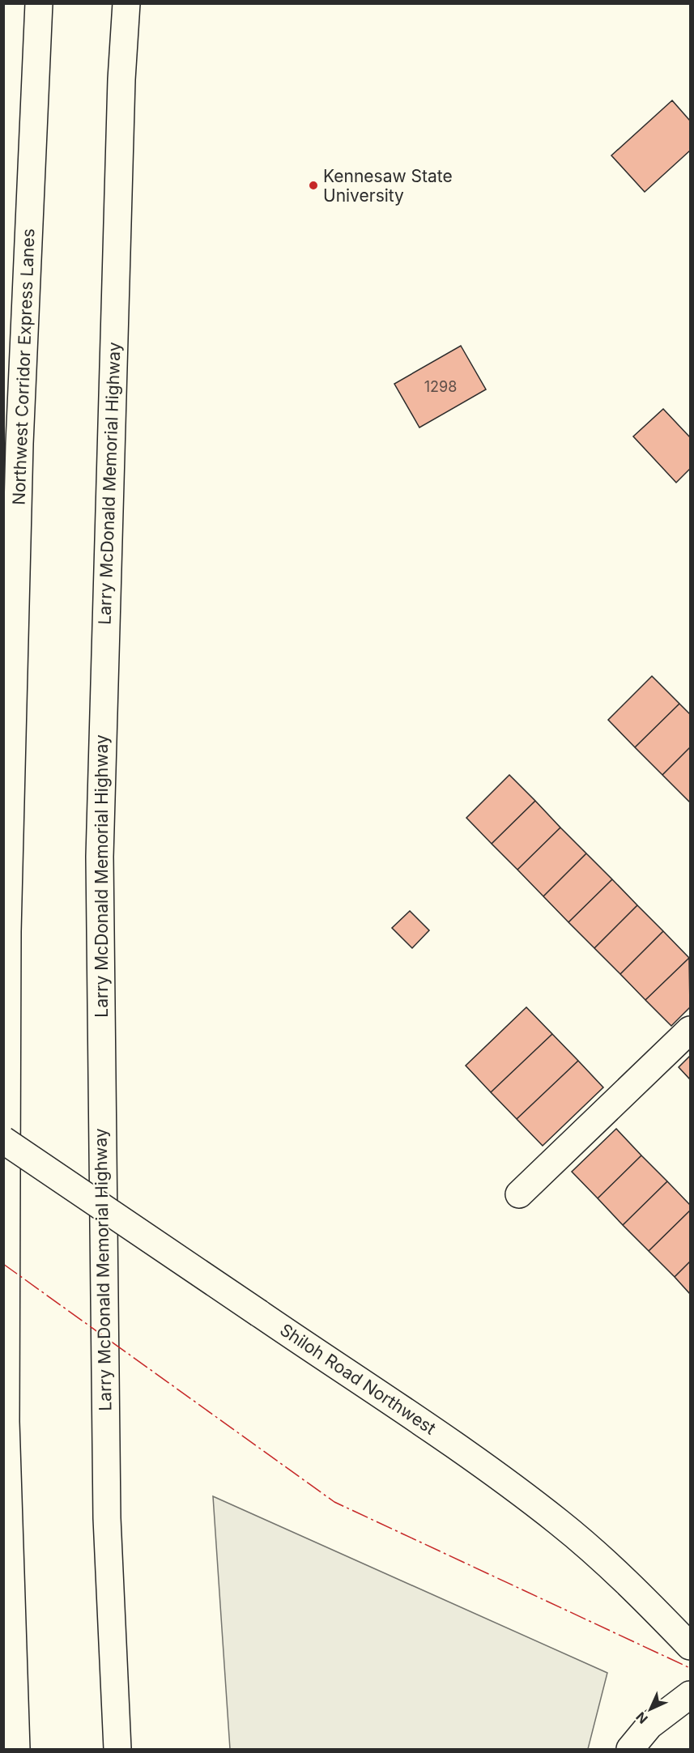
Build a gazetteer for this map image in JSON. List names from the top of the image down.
{
  "streets": {
    "main road": ["Northwest Corridor Express Lanes", "Larry McDonald Memorial Highway", "Shiloh Road Northwest"]
  },
  "places": ["Kennesaw State University"],
  "house_numbers": ["1298"],
  "north": "bottom left"
}
